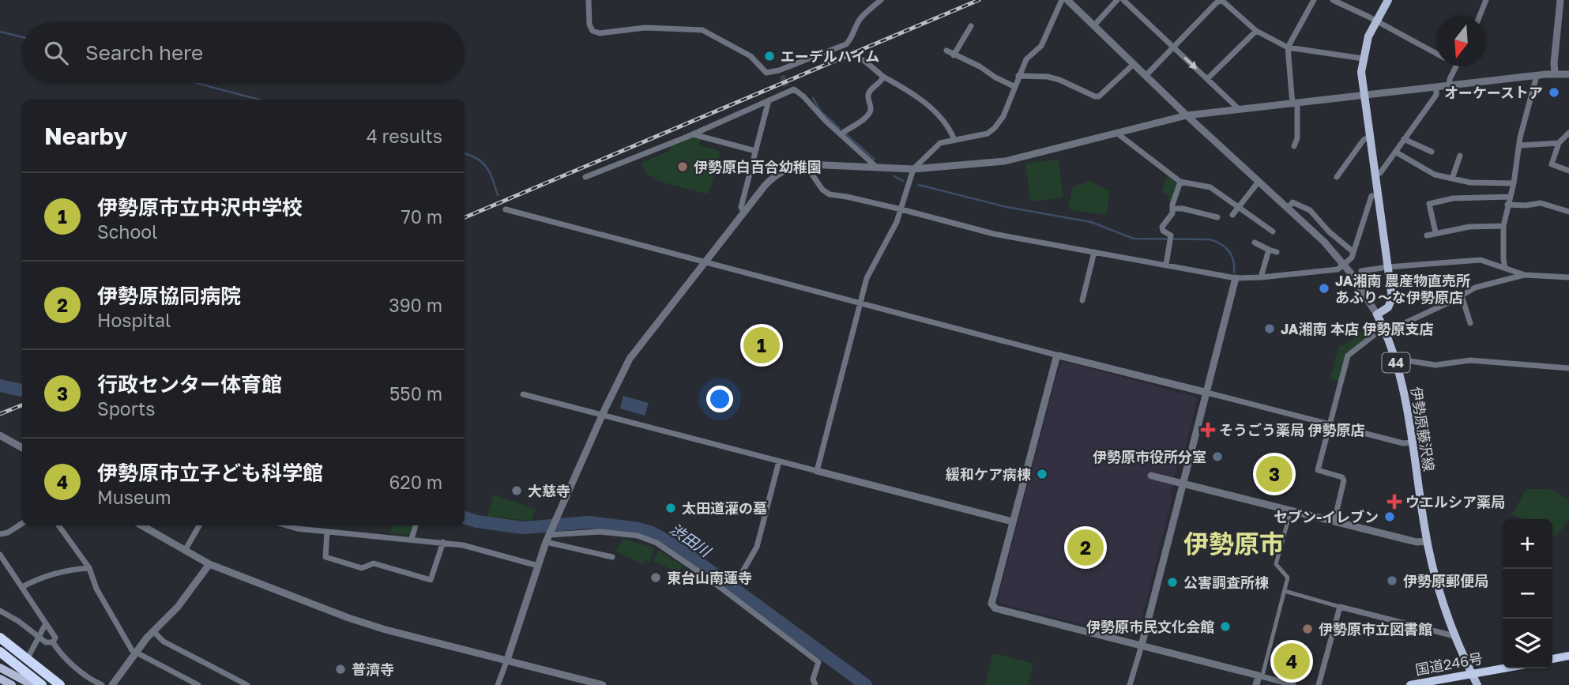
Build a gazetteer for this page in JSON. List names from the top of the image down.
{
  "streets": {
    "highway": ["国道246号"],
    "main road": ["44", "伊勢原藤沢線"]
  },
  "crossings": [
    ["伊勢原藤沢線", "国道246号"]
  ],
  "districts": ["伊勢原市"],
  "water": ["渋田川"],
  "places": {
    "other": [
      "エーデルハイム",
      "オーケーストア",
      "伊勢原白百合幼稚園",
      "JA湘南 農産物直売所 あふり～な伊勢原店",
      "JA湘南 本店 伊勢原支店",
      "伊勢原市役所分室",
      "緩和ケア病棟",
      "大慈寺",
      "太田道灌の墓",
      "セブン-イレブン",
      "東台山南蓮寺",
      "伊勢原郵便局",
      "公害調査所棟",
      "伊勢原市民文化会館",
      "伊勢原市立図書館",
      "普濟寺"
    ],
    "health": ["そうごう薬局 伊勢原店", "ウエルシア薬局"]
  },
  "north": "bottom",
  "page": {
    "search": "Search here",
    "heading": ["Nearby", "4 results"],
    "list": [
      {
        "mark": "1",
        "name": "伊勢原市立中沢中学校",
        "note": "School",
        "value": "70 m"
      },
      {
        "mark": "2",
        "name": "伊勢原協同病院",
        "note": "Hospital",
        "value": "390 m"
      },
      {
        "mark": "3",
        "name": "行政センター体育館",
        "note": "Sports",
        "value": "550 m"
      },
      {
        "mark": "4",
        "name": "伊勢原市立子ども科学館",
        "note": "Museum",
        "value": "620 m"
      }
    ],
    "pins": [
      "1",
      "3",
      "2",
      "4"
    ],
    "map_buttons": ["+", "−"]
  }
}
